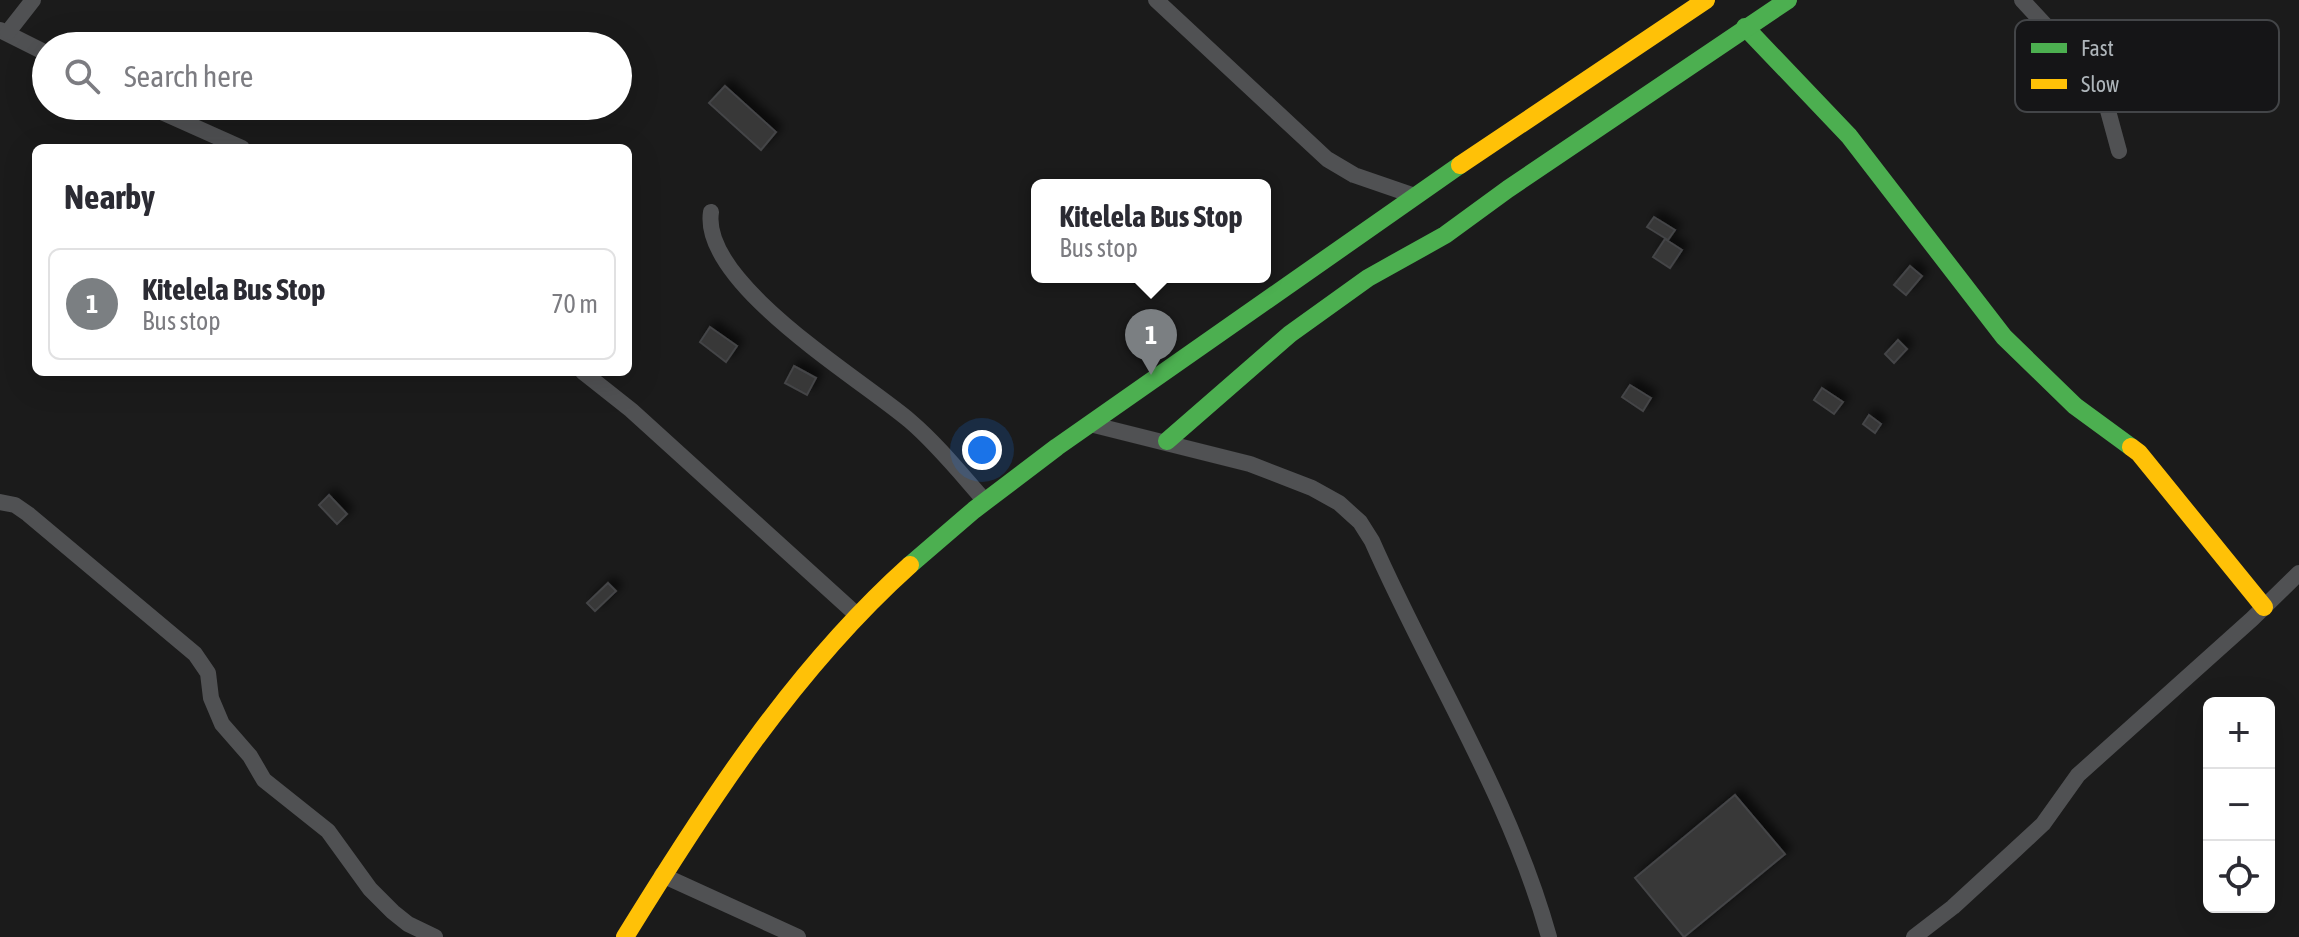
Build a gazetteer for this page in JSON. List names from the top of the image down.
{
  "legend": ["Fast", "Slow"],
  "page": {
    "search": "Search here",
    "heading": "Nearby",
    "popup": ["Kitelela Bus Stop", "Bus stop"],
    "list": [
      {
        "mark": "1",
        "name": "Kitelela Bus Stop",
        "note": "Bus stop",
        "value": "70 m"
      }
    ],
    "pins": "1",
    "map_buttons": ["+", "−"]
  }
}
